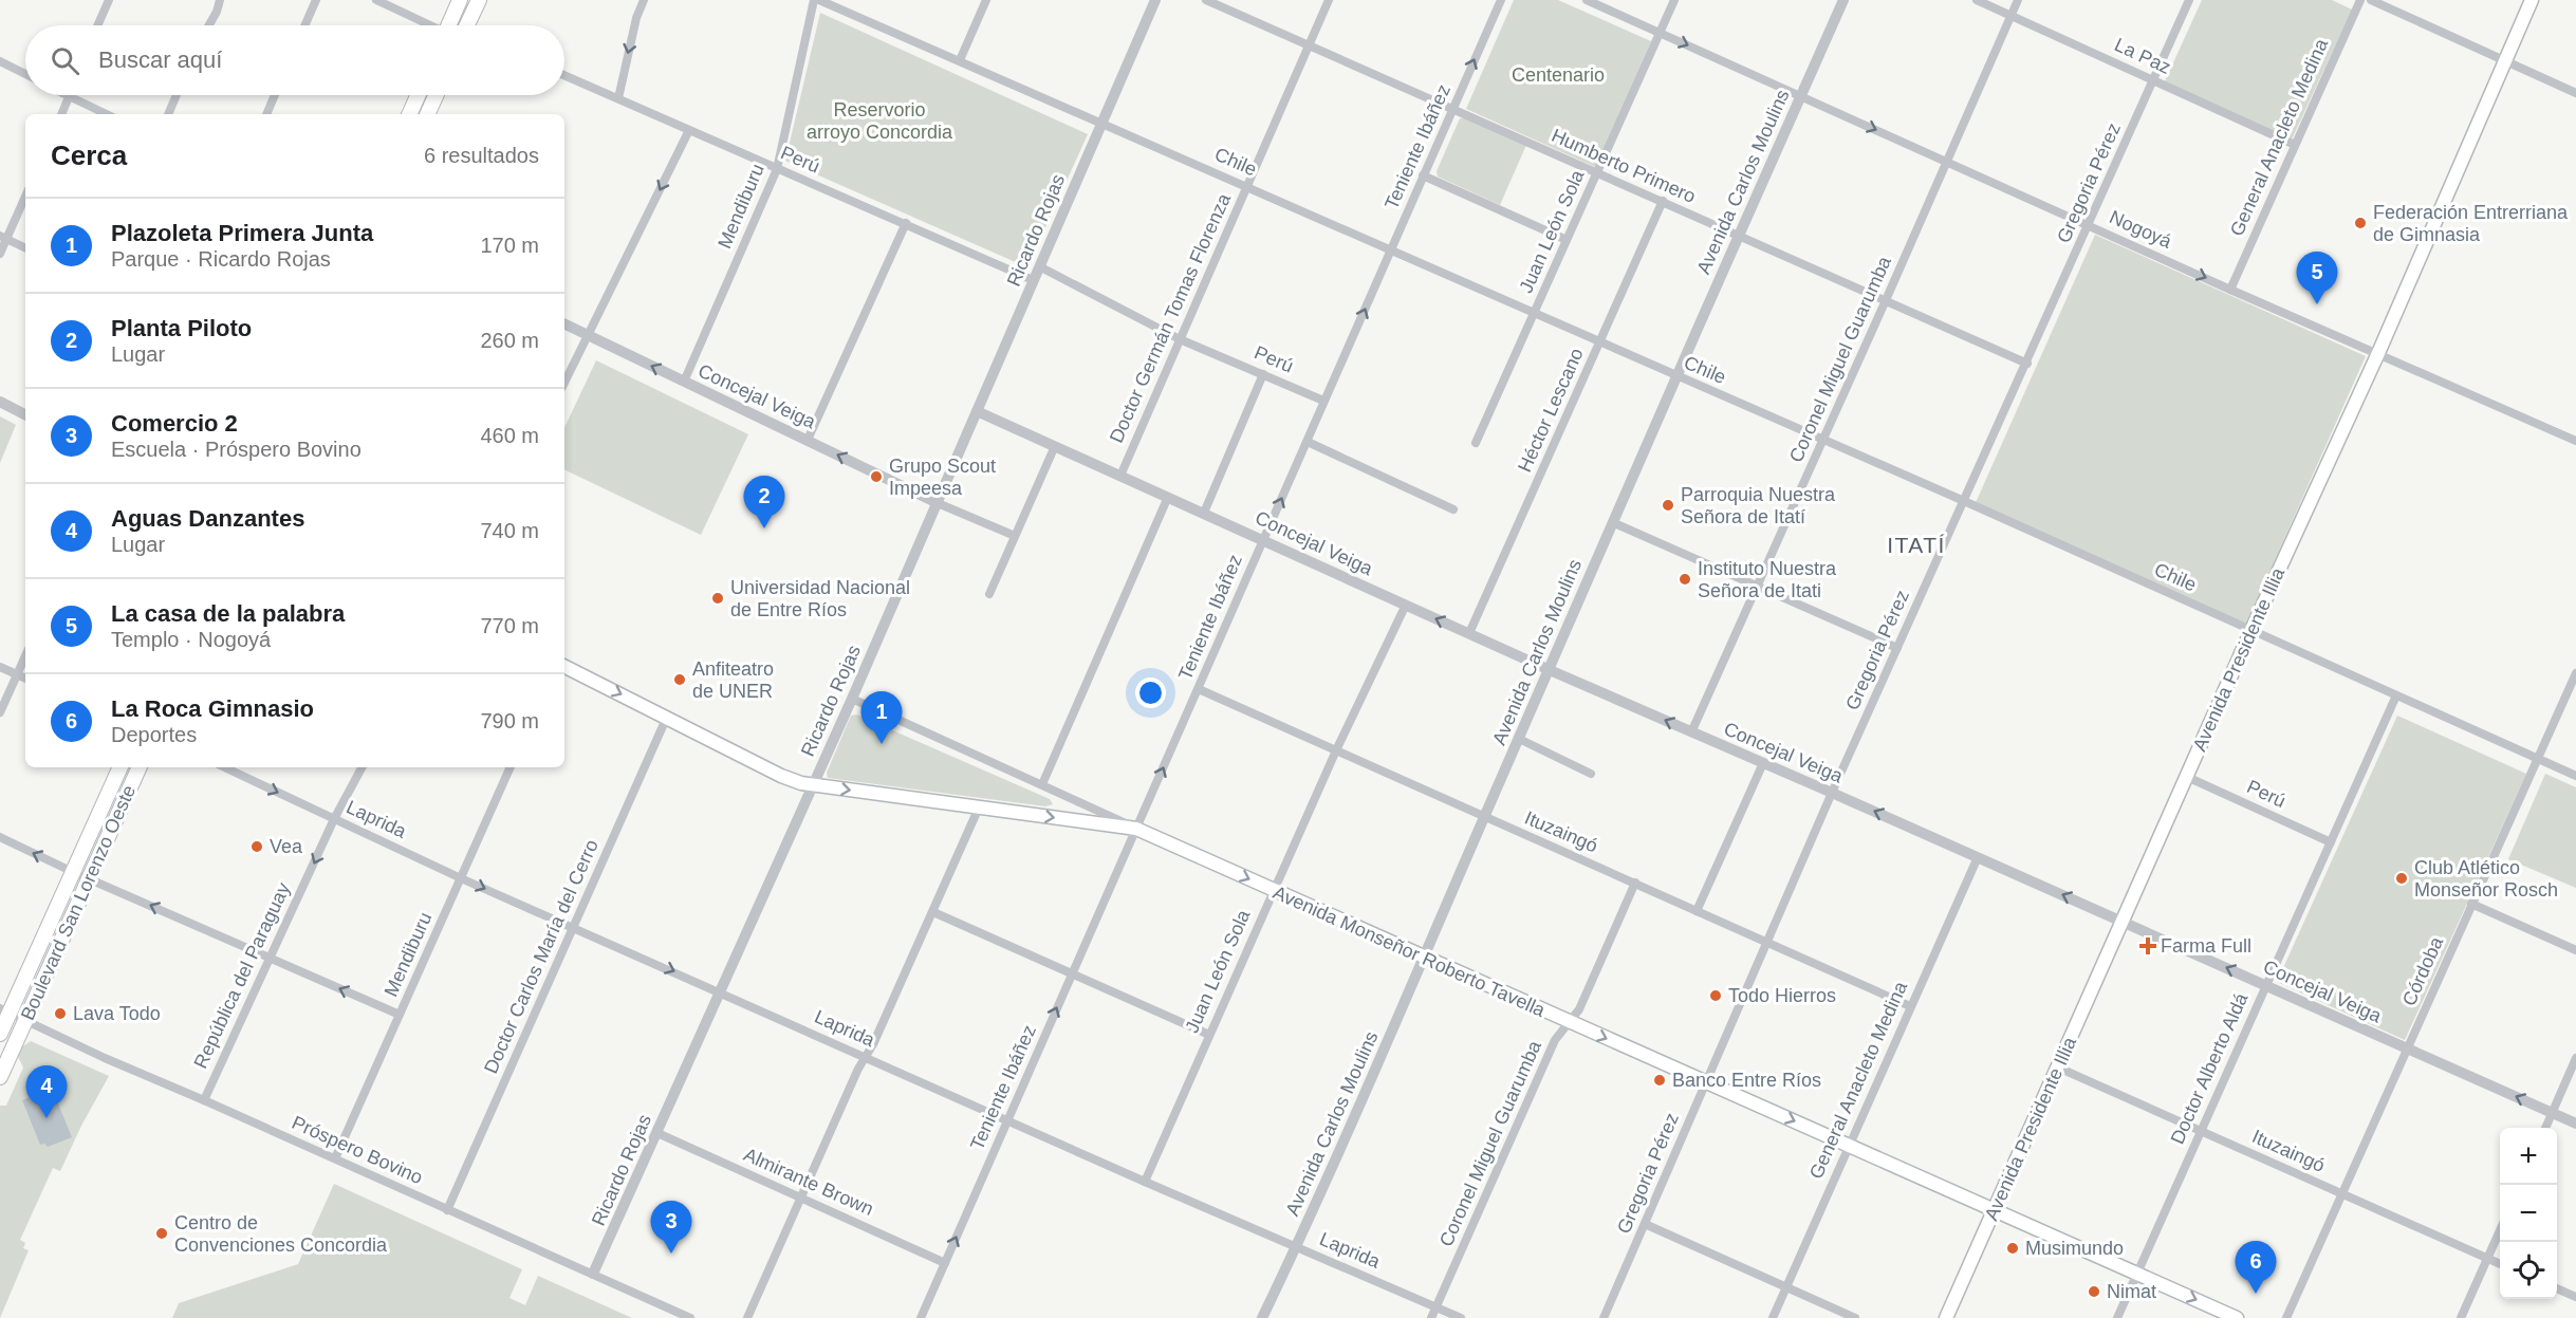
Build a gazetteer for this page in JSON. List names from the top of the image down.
{
  "streets": {
    "main road": ["Avenida Presidente Illia", "Boulevard San Lorenzo Oeste", "Avenida Monseñor Roberto Tavella"],
    "street": [
      "La Paz",
      "General Anacleto Medina",
      "Teniente Ibáñez",
      "Perú",
      "Chile",
      "Humberto Primero",
      "Avenida Carlos Moulins",
      "Gregoria Pérez",
      "Mendiburu",
      "Nogoyá",
      "Ricardo Rojas",
      "Juan León Sola",
      "Doctor Germán Tomas Florenza",
      "Coronel Miguel Guarumba",
      "Concejal Veiga",
      "Héctor Lescano",
      "Laprida",
      "Ituzaingó",
      "Doctor Carlos María del Cerro",
      "Córdoba",
      "República del Paraguay",
      "Doctor Alberto Aldá",
      "Próspero Bovino",
      "Almirante Brown"
    ]
  },
  "crossings": [
    ["La Paz", "General Anacleto Medina"],
    ["La Paz", "Gregoria Pérez"],
    ["La Paz", "Coronel Miguel Guarumba"],
    ["General Anacleto Medina", "Nogoyá"],
    ["General Anacleto Medina", "Concejal Veiga"],
    ["General Anacleto Medina", "Ituzaingó"],
    ["General Anacleto Medina", "Avenida Monseñor Roberto Tavella"],
    ["Teniente Ibáñez", "Perú"],
    ["Teniente Ibáñez", "Chile"],
    ["Teniente Ibáñez", "Humberto Primero"],
    ["Teniente Ibáñez", "Concejal Veiga"],
    ["Teniente Ibáñez", "Laprida"],
    ["Teniente Ibáñez", "Ituzaingó"],
    ["Teniente Ibáñez", "Avenida Monseñor Roberto Tavella"],
    ["Teniente Ibáñez", "Almirante Brown"],
    ["Perú", "Mendiburu"],
    ["Perú", "Ricardo Rojas"],
    ["Perú", "Doctor Germán Tomas Florenza"],
    ["Perú", "Avenida Presidente Illia"],
    ["Perú", "Doctor Alberto Aldá"],
    ["Chile", "Avenida Carlos Moulins"],
    ["Chile", "Gregoria Pérez"],
    ["Chile", "Mendiburu"],
    ["Chile", "Ricardo Rojas"],
    ["Chile", "Juan León Sola"],
    ["Chile", "Doctor Germán Tomas Florenza"],
    ["Chile", "Coronel Miguel Guarumba"],
    ["Chile", "Héctor Lescano"],
    ["Chile", "Avenida Presidente Illia"],
    ["Chile", "Córdoba"],
    ["Chile", "Doctor Alberto Aldá"],
    ["Humberto Primero", "Avenida Carlos Moulins"],
    ["Humberto Primero", "Gregoria Pérez"],
    ["Humberto Primero", "Juan León Sola"],
    ["Humberto Primero", "Doctor Germán Tomas Florenza"],
    ["Humberto Primero", "Coronel Miguel Guarumba"],
    ["Humberto Primero", "Héctor Lescano"],
    ["Avenida Carlos Moulins", "Nogoyá"],
    ["Avenida Carlos Moulins", "Concejal Veiga"],
    ["Avenida Carlos Moulins", "Laprida"],
    ["Avenida Carlos Moulins", "Ituzaingó"],
    ["Avenida Carlos Moulins", "Avenida Monseñor Roberto Tavella"],
    ["Gregoria Pérez", "Nogoyá"],
    ["Gregoria Pérez", "Concejal Veiga"],
    ["Gregoria Pérez", "Ituzaingó"],
    ["Gregoria Pérez", "Avenida Monseñor Roberto Tavella"],
    ["Mendiburu", "Concejal Veiga"],
    ["Mendiburu", "Laprida"],
    ["Mendiburu", "Próspero Bovino"],
    ["Nogoyá", "Juan León Sola"],
    ["Nogoyá", "Coronel Miguel Guarumba"],
    ["Nogoyá", "Avenida Presidente Illia"],
    ["Ricardo Rojas", "Concejal Veiga"],
    ["Ricardo Rojas", "Laprida"],
    ["Ricardo Rojas", "Avenida Monseñor Roberto Tavella"],
    ["Ricardo Rojas", "Próspero Bovino"],
    ["Ricardo Rojas", "Almirante Brown"],
    ["Juan León Sola", "Concejal Veiga"],
    ["Juan León Sola", "Laprida"],
    ["Juan León Sola", "Ituzaingó"],
    ["Juan León Sola", "Avenida Monseñor Roberto Tavella"],
    ["Doctor Germán Tomas Florenza", "Concejal Veiga"],
    ["Coronel Miguel Guarumba", "Concejal Veiga"],
    ["Coronel Miguel Guarumba", "Laprida"],
    ["Coronel Miguel Guarumba", "Ituzaingó"],
    ["Coronel Miguel Guarumba", "Avenida Monseñor Roberto Tavella"],
    ["Concejal Veiga", "Héctor Lescano"],
    ["Concejal Veiga", "Avenida Presidente Illia"],
    ["Concejal Veiga", "Córdoba"],
    ["Concejal Veiga", "Doctor Alberto Aldá"],
    ["Avenida Presidente Illia", "Ituzaingó"],
    ["Avenida Presidente Illia", "Avenida Monseñor Roberto Tavella"],
    ["Laprida", "Doctor Carlos María del Cerro"],
    ["Laprida", "República del Paraguay"],
    ["Ituzaingó", "Córdoba"],
    ["Ituzaingó", "Doctor Alberto Aldá"],
    ["Boulevard San Lorenzo Oeste", "Próspero Bovino"],
    ["Avenida Monseñor Roberto Tavella", "Doctor Carlos María del Cerro"],
    ["Avenida Monseñor Roberto Tavella", "Doctor Alberto Aldá"],
    ["Doctor Carlos María del Cerro", "Próspero Bovino"],
    ["República del Paraguay", "Próspero Bovino"]
  ],
  "one_way": [
    "Teniente Ibáñez",
    "Nogoyá",
    "Concejal Veiga",
    "Avenida Monseñor Roberto Tavella",
    "República del Paraguay"
  ],
  "districts": ["ITATÍ"],
  "parks": ["Centenario", "Reservorio arroyo Concordia"],
  "places": {
    "other": [
      "Federación Entrerriana de Gimnasia",
      "Grupo Scout Impeesa",
      "Parroquia Nuestra Señora de Itatí",
      "Instituto Nuestra Señora de Itati",
      "Universidad Nacional de Entre Ríos",
      "Anfiteatro de UNER",
      "Vea",
      "Club Atlético Monseñor Rosch",
      "Todo Hierros",
      "Lava Todo",
      "Banco Entre Ríos",
      "Centro de Convenciones Concordia",
      "Musimundo",
      "Nimat"
    ],
    "health": ["Farma Full"]
  },
  "page": {
    "search": "Buscar aquí",
    "heading": ["Cerca", "6 resultados"],
    "list": [
      {
        "mark": "1",
        "name": "Plazoleta Primera Junta",
        "note": "Parque · Ricardo Rojas",
        "value": "170 m"
      },
      {
        "mark": "2",
        "name": "Planta Piloto",
        "note": "Lugar",
        "value": "260 m"
      },
      {
        "mark": "3",
        "name": "Comercio 2",
        "note": "Escuela · Próspero Bovino",
        "value": "460 m"
      },
      {
        "mark": "4",
        "name": "Aguas Danzantes",
        "note": "Lugar",
        "value": "740 m"
      },
      {
        "mark": "5",
        "name": "La casa de la palabra",
        "note": "Templo · Nogoyá",
        "value": "770 m"
      },
      {
        "mark": "6",
        "name": "La Roca Gimnasio",
        "note": "Deportes",
        "value": "790 m"
      }
    ],
    "pins": [
      "5",
      "2",
      "1",
      "4",
      "3",
      "6"
    ],
    "map_buttons": ["+", "−"]
  }
}
